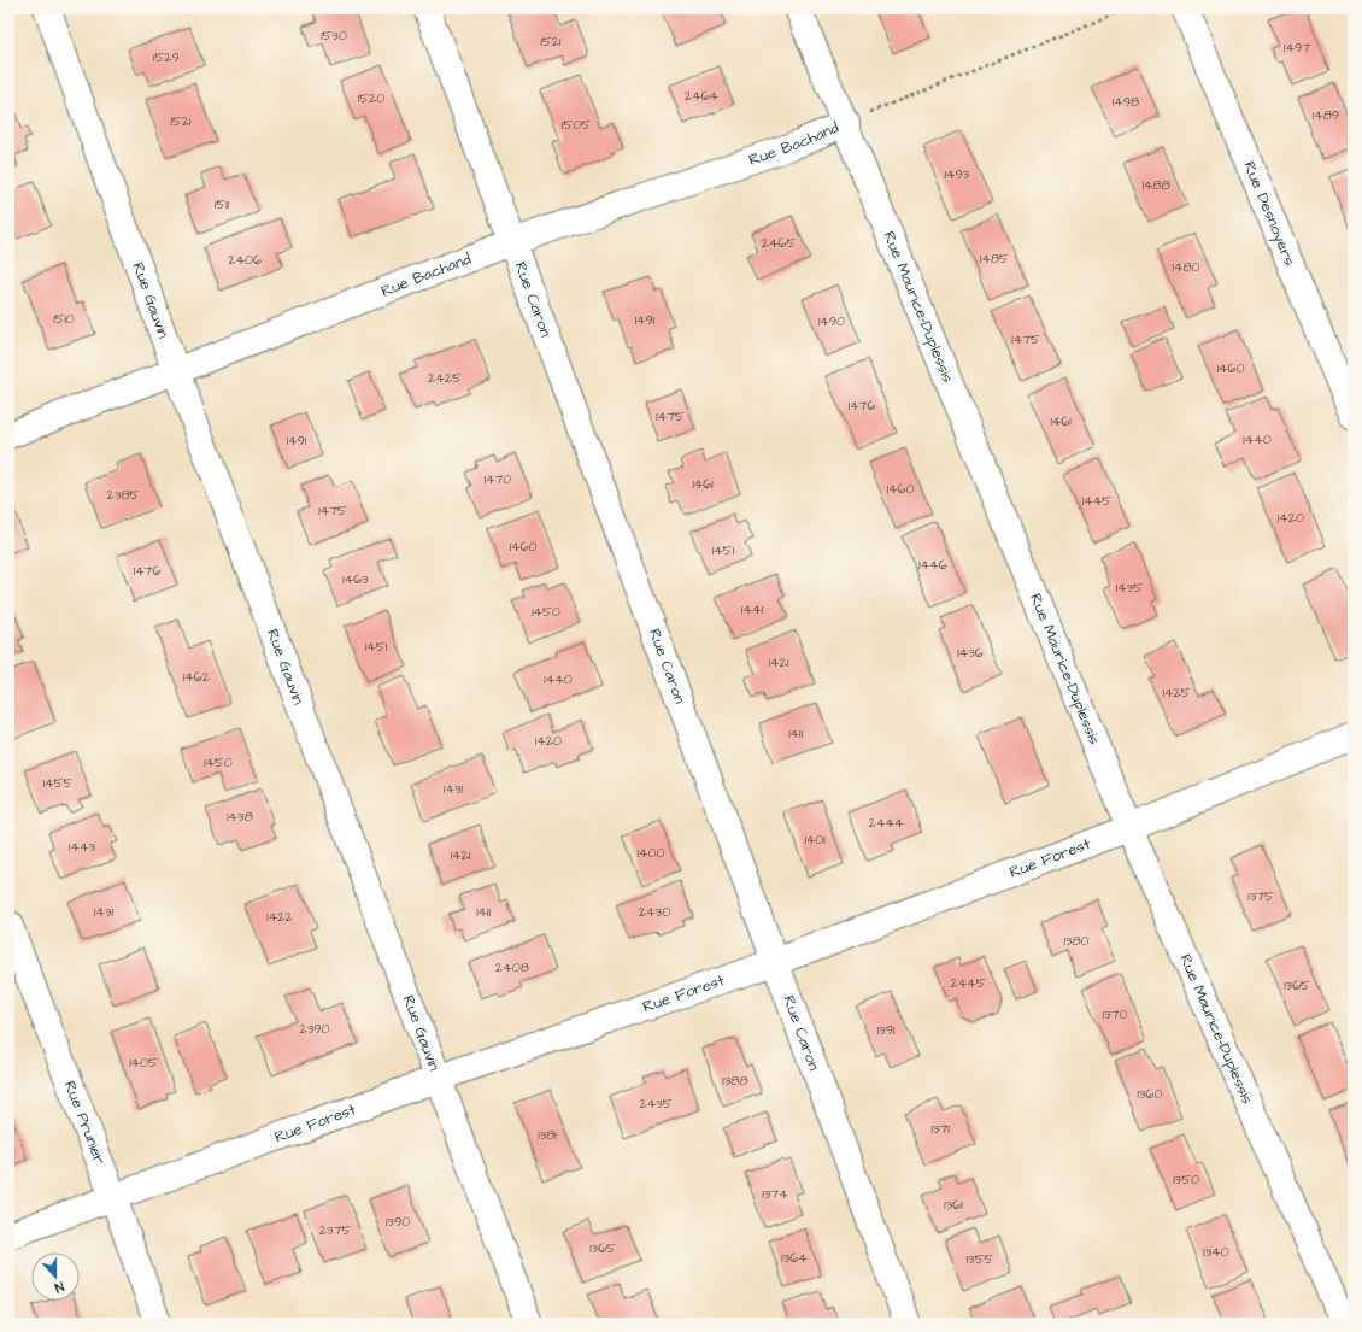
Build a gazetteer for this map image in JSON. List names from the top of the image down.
{
  "streets": {
    "street": [
      "Rue Bachand",
      "Rue Desnoyers",
      "Rue Caron",
      "Rue Gauvin",
      "Rue Maurice-Duplessis",
      "Rue Forest",
      "Rue Prunier"
    ]
  },
  "crossings": [
    ["Rue Bachand", "Rue Caron"],
    ["Rue Bachand", "Rue Gauvin"],
    ["Rue Bachand", "Rue Maurice-Duplessis"],
    ["Rue Caron", "Rue Forest"],
    ["Rue Gauvin", "Rue Forest"],
    ["Rue Maurice-Duplessis", "Rue Forest"],
    ["Rue Forest", "Rue Prunier"]
  ],
  "house_numbers": [
    "1530",
    "1521",
    "1497",
    "1529",
    "2464",
    "1520",
    "1498",
    "1489",
    "1521",
    "1505",
    "1493",
    "1488",
    "1511",
    "2465",
    "1485",
    "2406",
    "1480",
    "1510",
    "1491",
    "1490",
    "1475",
    "1460",
    "2425",
    "1476",
    "1475",
    "1461",
    "1440",
    "1491",
    "1470",
    "1461",
    "1460",
    "2385",
    "1445",
    "1475",
    "1420",
    "1460",
    "1451",
    "1446",
    "1476",
    "1463",
    "1435",
    "1441",
    "1450",
    "1451",
    "1436",
    "1421",
    "1462",
    "1440",
    "1425",
    "1411",
    "1420",
    "1450",
    "1455",
    "1431",
    "1438",
    "2444",
    "1401",
    "1443",
    "1400",
    "1421",
    "1375",
    "1431",
    "1411",
    "2430",
    "1422",
    "1380",
    "2408",
    "2445",
    "1365",
    "1370",
    "2390",
    "1391",
    "1405",
    "1388",
    "1360",
    "2435",
    "1371",
    "1381",
    "1350",
    "1374",
    "1361",
    "1390",
    "2375",
    "1365",
    "1340",
    "1364",
    "1355"
  ],
  "north": "bottom"
}
